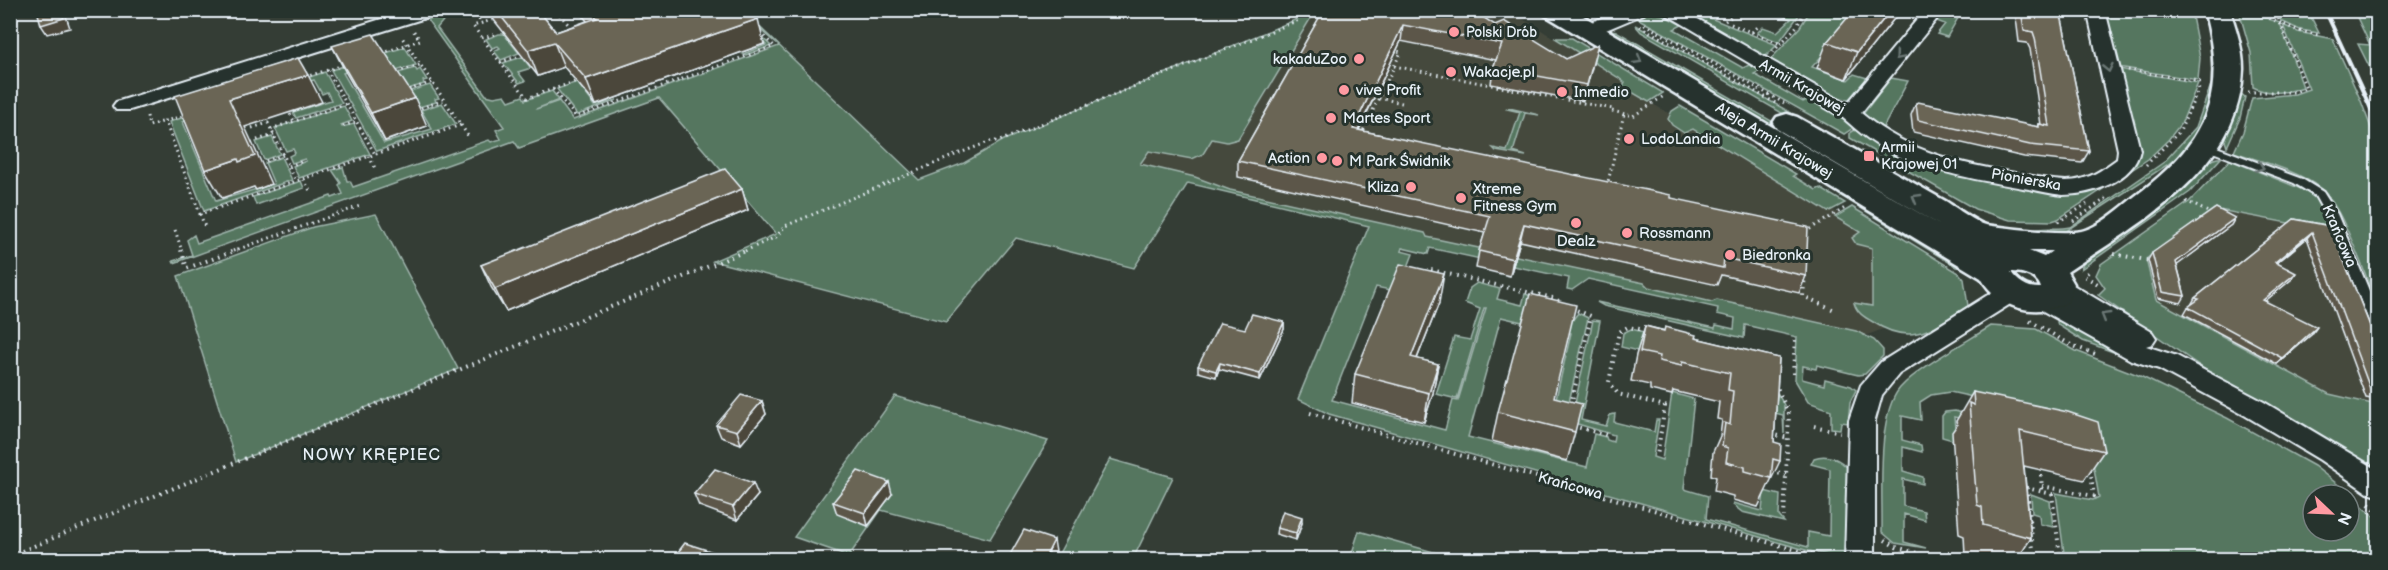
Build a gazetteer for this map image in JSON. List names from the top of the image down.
{
  "streets": {
    "street": ["Armii Krajowej", "Aleja Armii Krajowej", "Pionierska"],
    "lane": ["Krańcowa"]
  },
  "crossings": [
    ["Armii Krajowej", "Pionierska"]
  ],
  "one_way": ["Armii Krajowej"],
  "districts": ["NOWY KRĘPIEC"],
  "places": {
    "other": [
      "Polski Drób",
      "kakaduZoo",
      "Wakacje.pl",
      "vive Profit",
      "Inmedio",
      "Martes Sport",
      "LodoLandia",
      "Action",
      "M Park Świdnik",
      "Kliza",
      "Xtreme Fitness Gym",
      "Dealz",
      "Rossmann",
      "Biedronka"
    ],
    "transit": ["Armii Krajowej 01"]
  },
  "north": "bottom right"
}
